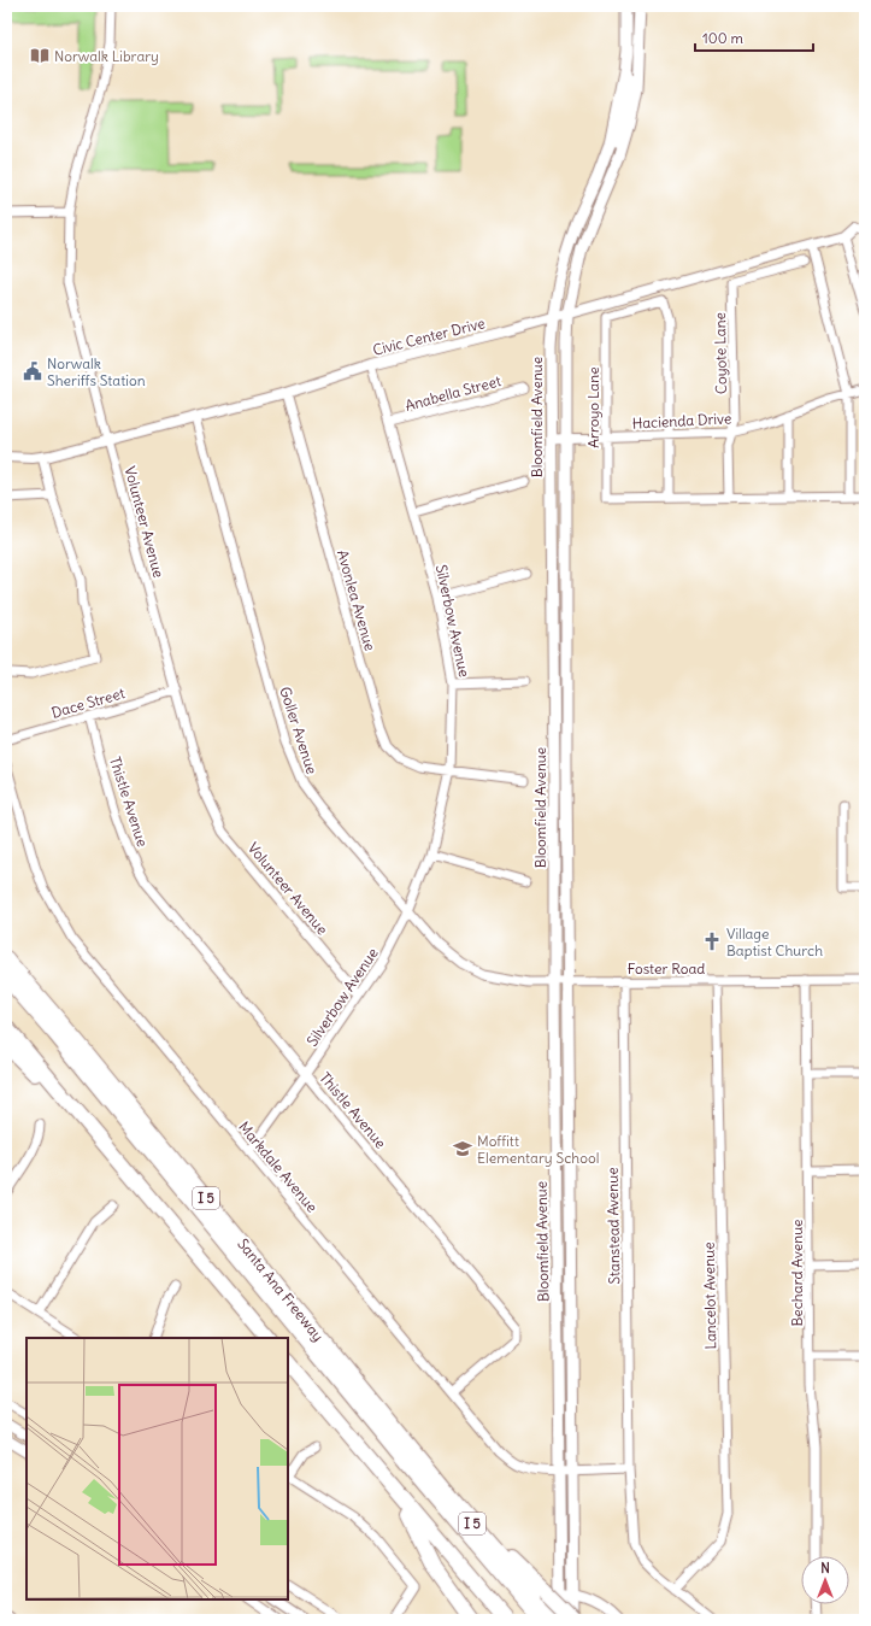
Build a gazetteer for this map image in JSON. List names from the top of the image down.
{
  "streets": {
    "highway": ["I 5", "Santa Ana Freeway"],
    "main road": ["Bloomfield Avenue"],
    "street": [
      "Civic Center Drive",
      "Coyote Lane",
      "Anabella Street",
      "Arroyo Lane",
      "Hacienda Drive",
      "Volunteer Avenue",
      "Avonlea Avenue",
      "Silverbow Avenue",
      "Dace Street",
      "Goller Avenue",
      "Thistle Avenue",
      "Foster Road",
      "Markdale Avenue",
      "Stanstead Avenue",
      "Bechard Avenue",
      "Lancelot Avenue"
    ]
  },
  "crossings": [
    ["Civic Center Drive", "Bloomfield Avenue"],
    ["Civic Center Drive", "Volunteer Avenue"],
    ["Civic Center Drive", "Avonlea Avenue"],
    ["Civic Center Drive", "Silverbow Avenue"],
    ["Civic Center Drive", "Goller Avenue"],
    ["Coyote Lane", "Hacienda Drive"],
    ["Anabella Street", "Silverbow Avenue"],
    ["Arroyo Lane", "Hacienda Drive"],
    ["Bloomfield Avenue", "Hacienda Drive"],
    ["Bloomfield Avenue", "Goller Avenue"],
    ["Bloomfield Avenue", "Foster Road"],
    ["Bloomfield Avenue", "Markdale Avenue"],
    ["Bloomfield Avenue", "Santa Ana Freeway"],
    ["Volunteer Avenue", "Silverbow Avenue"],
    ["Volunteer Avenue", "Dace Street"],
    ["Avonlea Avenue", "Silverbow Avenue"],
    ["Silverbow Avenue", "Goller Avenue"],
    ["Silverbow Avenue", "Thistle Avenue"],
    ["Silverbow Avenue", "Markdale Avenue"],
    ["Dace Street", "Thistle Avenue"],
    ["Goller Avenue", "Foster Road"],
    ["Thistle Avenue", "Markdale Avenue"],
    ["Foster Road", "Stanstead Avenue"],
    ["Foster Road", "Bechard Avenue"],
    ["Foster Road", "Lancelot Avenue"],
    ["Markdale Avenue", "Stanstead Avenue"],
    ["Stanstead Avenue", "Lancelot Avenue"]
  ],
  "places": {
    "library": ["Norwalk Library"],
    "public building": ["Norwalk Sheriffs Station"],
    "church": ["Village Baptist Church"],
    "school or university": ["Moffitt Elementary School"]
  },
  "scale_bar": "100 m",
  "north": "top"
}
